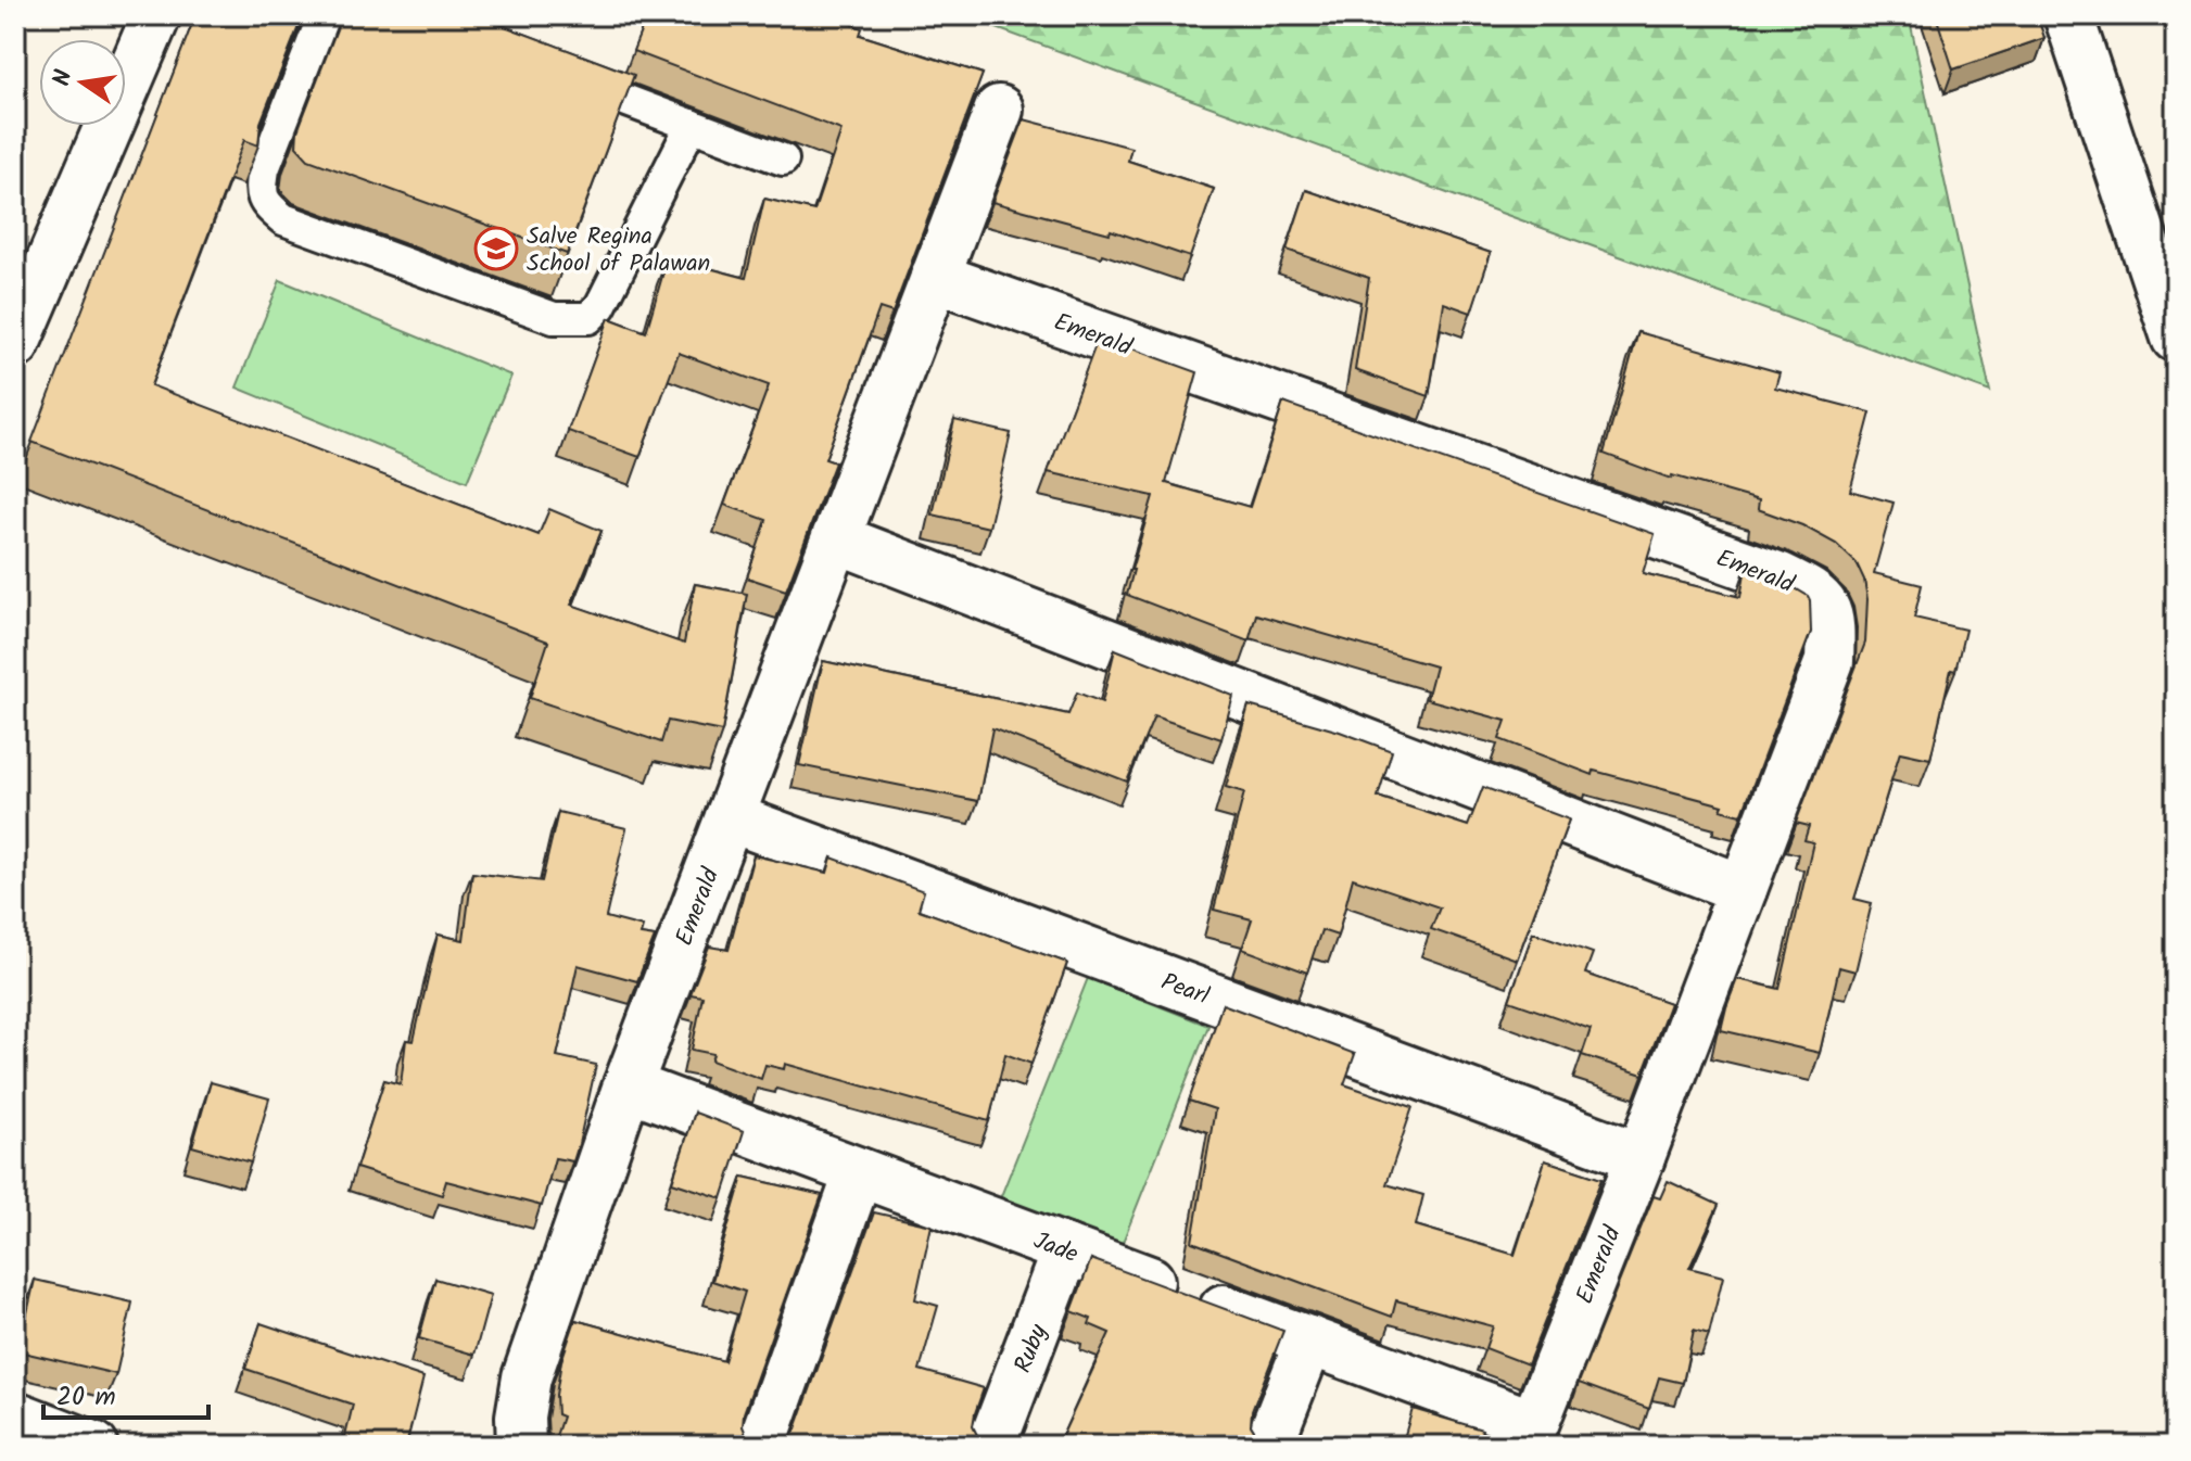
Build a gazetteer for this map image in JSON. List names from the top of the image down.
{
  "streets": {
    "street": [
      "Emerald",
      "Pearl",
      "Jade",
      "Ruby"
    ]
  },
  "crossings": [
    ["Emerald", "Pearl"],
    ["Emerald", "Jade"],
    ["Jade", "Ruby"]
  ],
  "places": {
    "school or university": ["Salve Regina School of Palawan"]
  },
  "scale_bar": "20 m",
  "north": "left"
}
